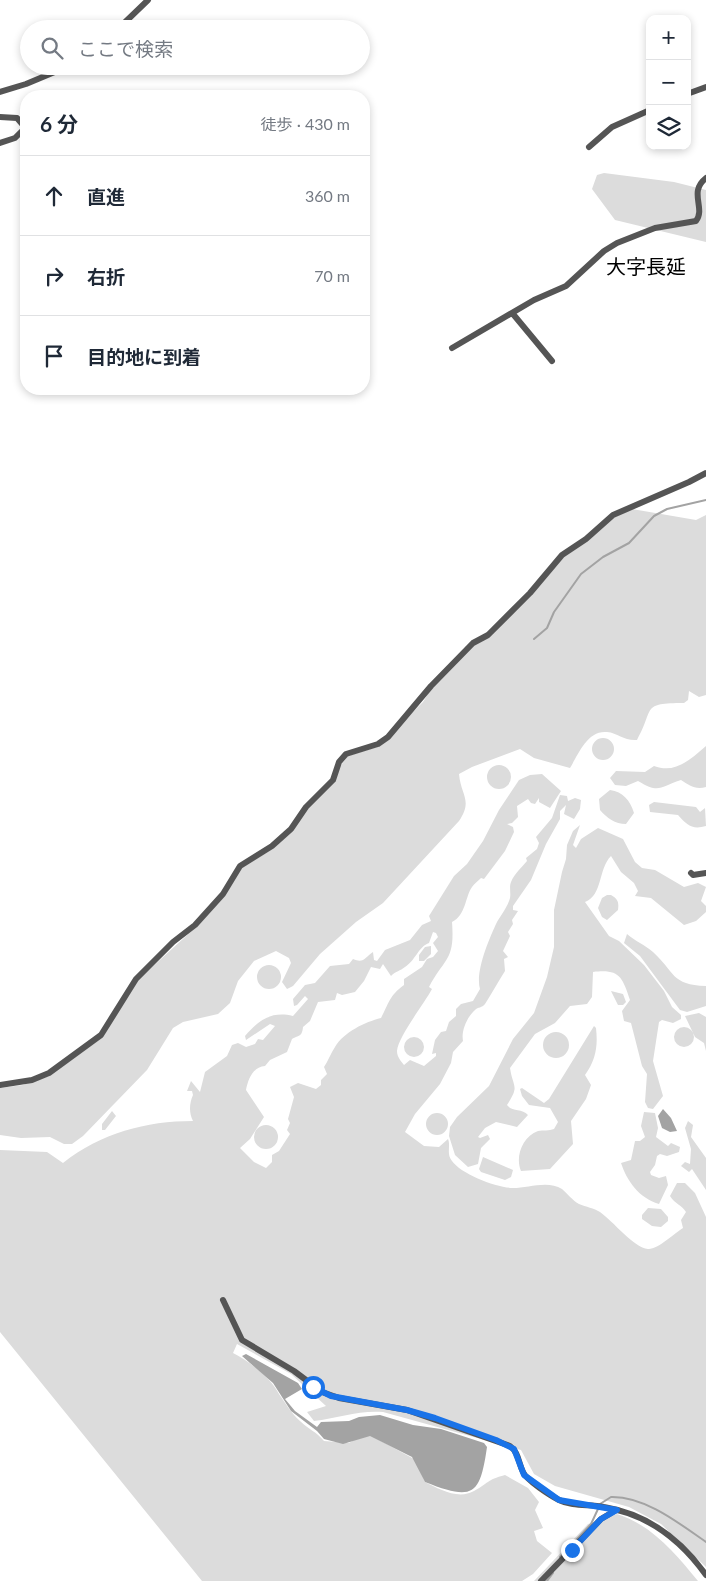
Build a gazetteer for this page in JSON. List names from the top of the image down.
{
  "districts": ["大字長延"],
  "page": {
    "map_buttons": ["+", "−"],
    "search": "ここで検索",
    "heading": ["6 分", "徒歩 · 430 m"],
    "list": [
      ["直進", "360 m"],
      ["右折", "70 m"],
      "目的地に到着"
    ]
  }
}
